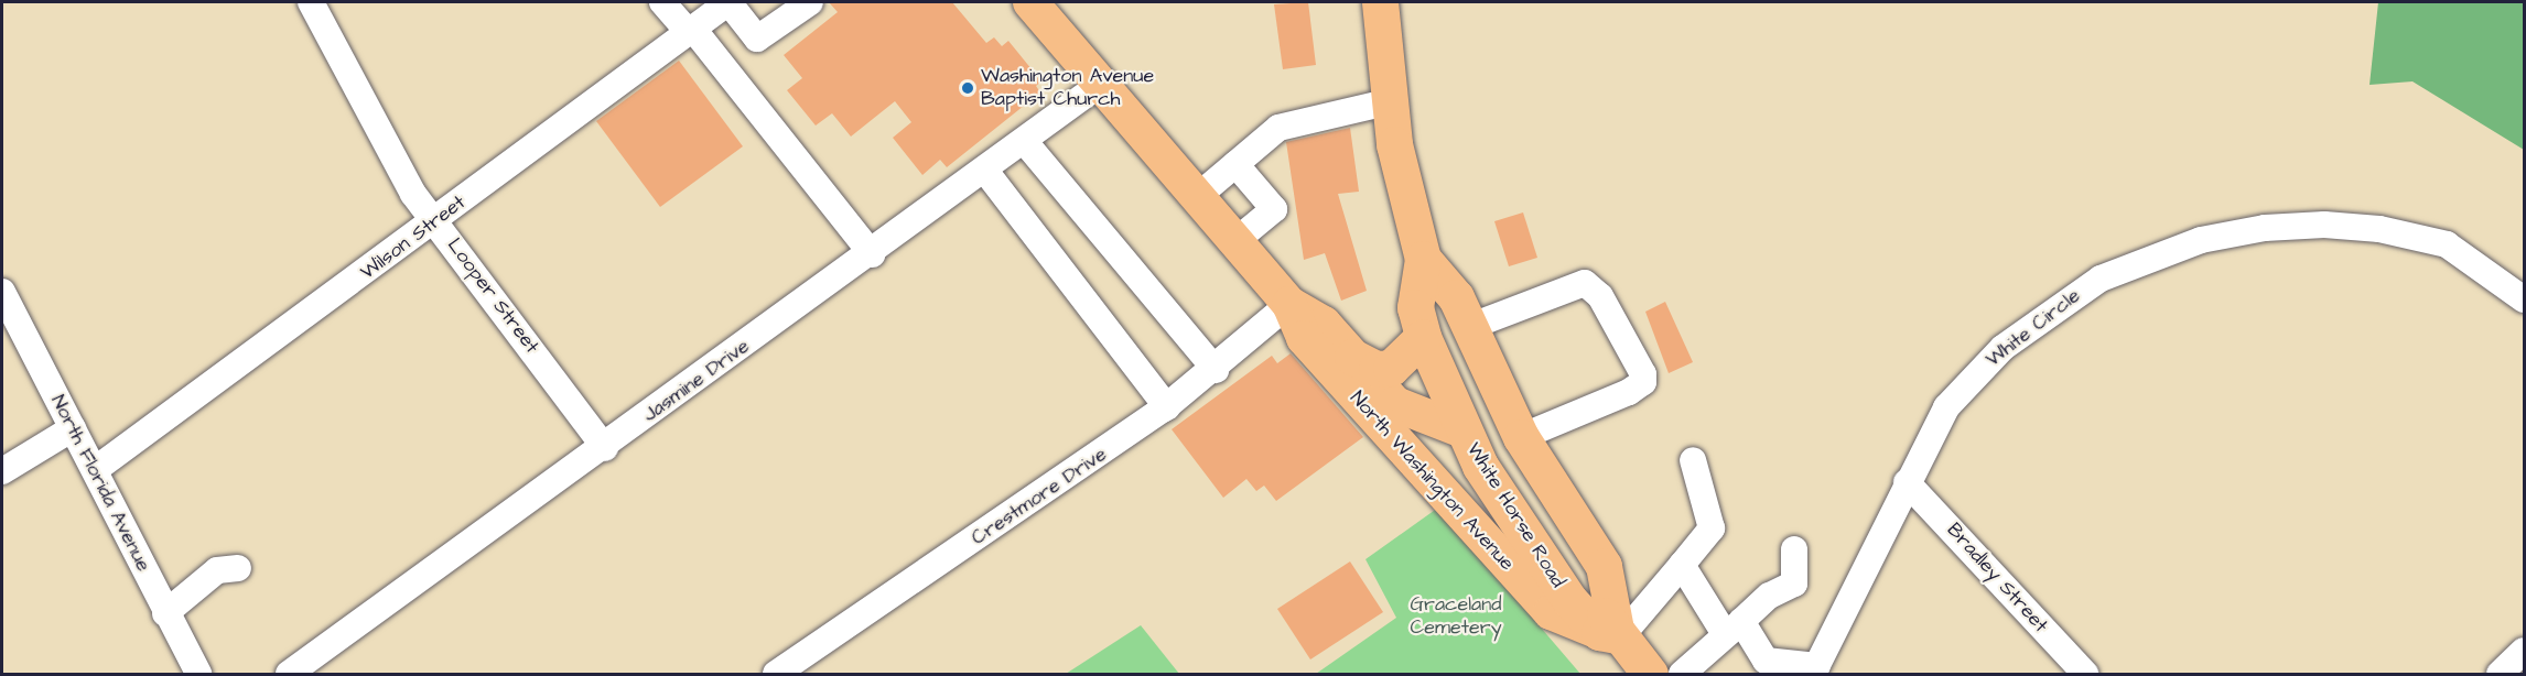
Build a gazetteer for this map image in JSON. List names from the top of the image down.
{
  "streets": {
    "highway": ["White Horse Road"],
    "main road": ["North Washington Avenue"],
    "street": [
      "Wilson Street",
      "Looper Street",
      "White Circle",
      "Jasmine Drive",
      "North Florida Avenue",
      "Crestmore Drive",
      "Bradley Street"
    ]
  },
  "crossings": [
    ["Wilson Street", "Looper Street"],
    ["Wilson Street", "North Florida Avenue"],
    ["Looper Street", "Jasmine Drive"],
    ["White Circle", "Bradley Street"],
    ["Jasmine Drive", "North Washington Avenue"],
    ["North Washington Avenue", "Crestmore Drive"],
    ["North Washington Avenue", "White Horse Road"]
  ],
  "parks": ["Graceland Cemetery"],
  "places": ["Washington Avenue Baptist Church"]
}
